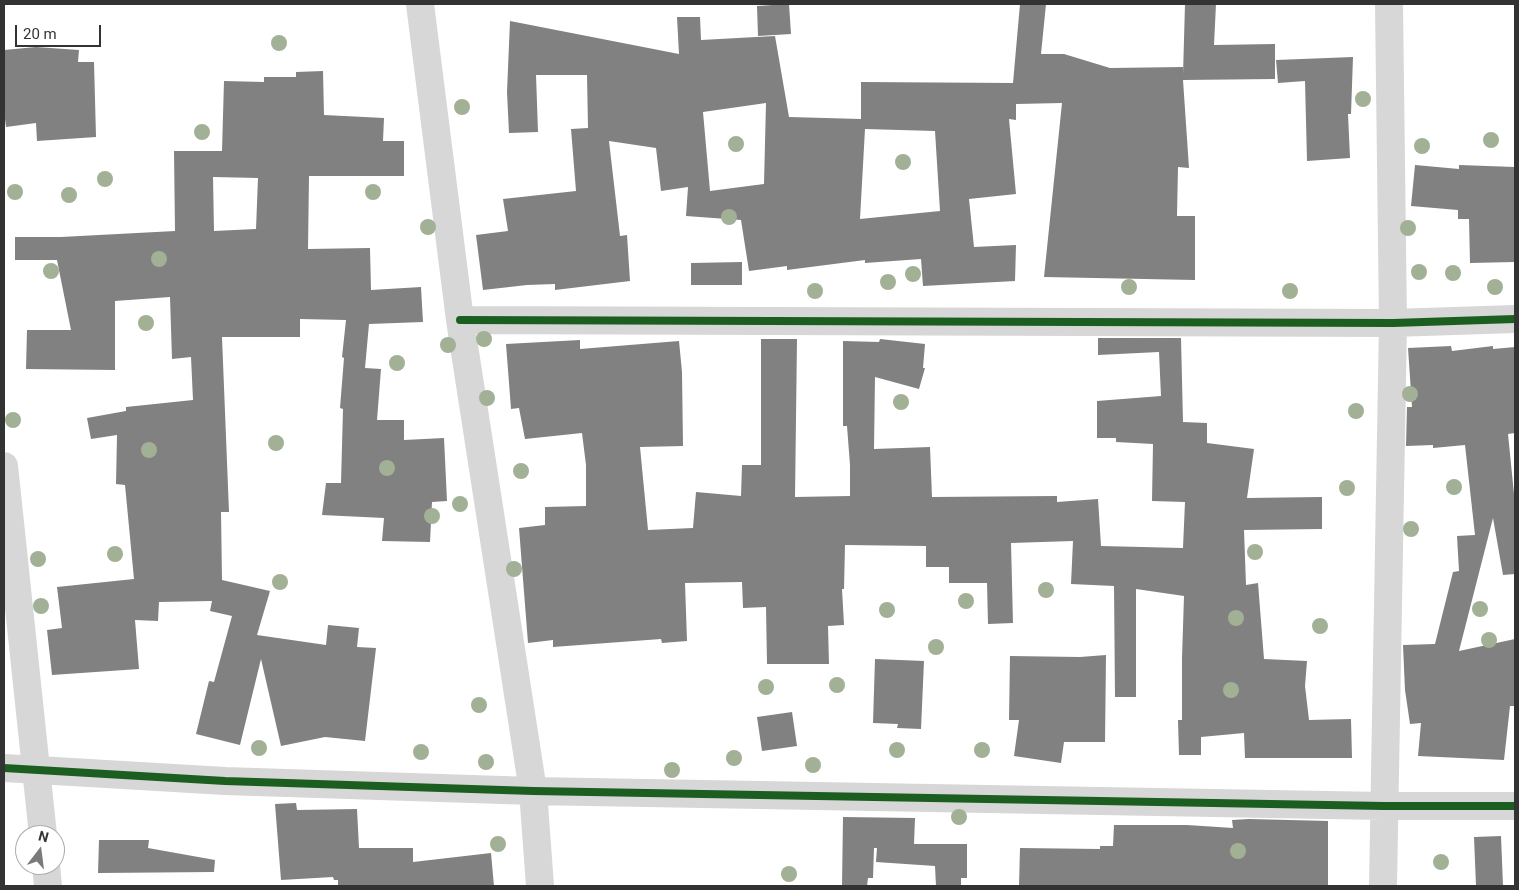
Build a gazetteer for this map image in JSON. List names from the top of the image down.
{
  "scale_bar": "20 m",
  "north": "top"
}
